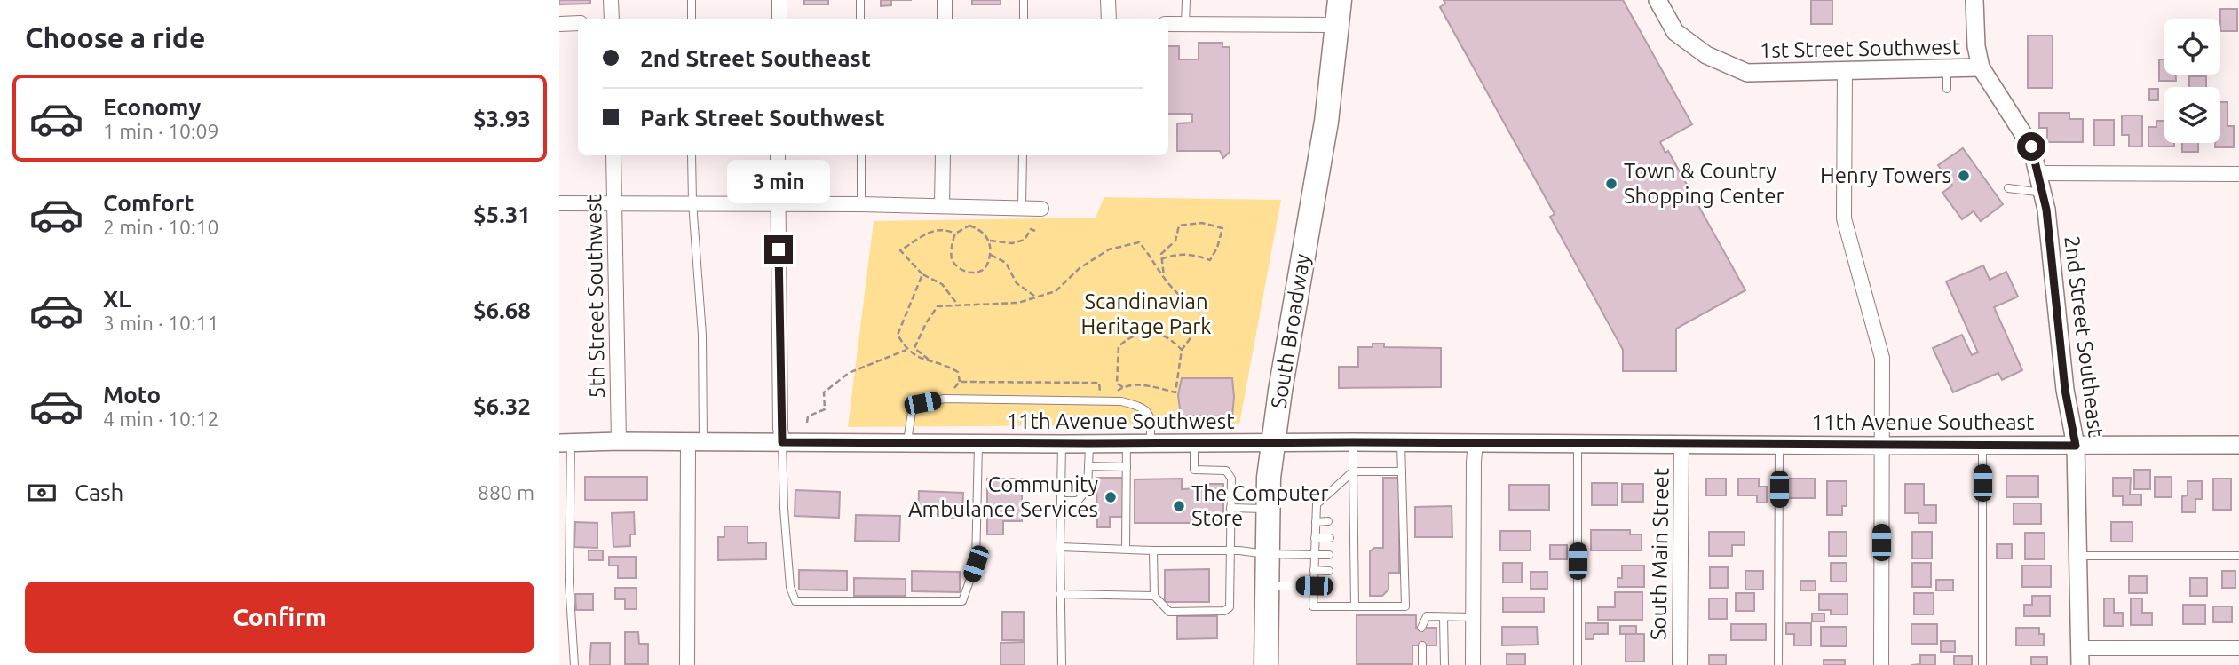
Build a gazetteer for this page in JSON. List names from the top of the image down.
{
  "streets": {
    "main road": ["South Broadway"],
    "street": [
      "1st Street Southwest",
      "5th Street Southwest",
      "2nd Street Southeast",
      "11th Avenue Southwest",
      "11th Avenue Southeast",
      "South Main Street"
    ]
  },
  "crossings": [
    ["1st Street Southwest", "2nd Street Southeast"],
    ["5th Street Southwest", "11th Avenue Southwest"],
    ["South Broadway", "11th Avenue Southwest"],
    ["2nd Street Southeast", "11th Avenue Southeast"],
    ["11th Avenue Southwest", "11th Avenue Southeast"],
    ["11th Avenue Southwest", "South Main Street"],
    ["11th Avenue Southeast", "South Main Street"]
  ],
  "parks": ["Scandinavian Heritage Park"],
  "places": [
    "Henry Towers",
    "Town & Country Shopping Center",
    "Community Ambulance Services",
    "The Computer Store"
  ],
  "page": {
    "heading": "Choose a ride",
    "banner": ["2nd Street Southeast", "Park Street Southwest"],
    "list": [
      {
        "name": "Economy",
        "note": "1 min · 10:09",
        "value": "$3.93"
      },
      {
        "name": "Comfort",
        "note": "2 min · 10:10",
        "value": "$5.31"
      },
      {
        "name": "XL",
        "note": "3 min · 10:11",
        "value": "$6.68"
      },
      {
        "name": "Moto",
        "note": "4 min · 10:12",
        "value": "$6.32"
      }
    ],
    "bubble": "3 min",
    "pay": ["Cash", "880 m"],
    "buttons": "Confirm"
  }
}
